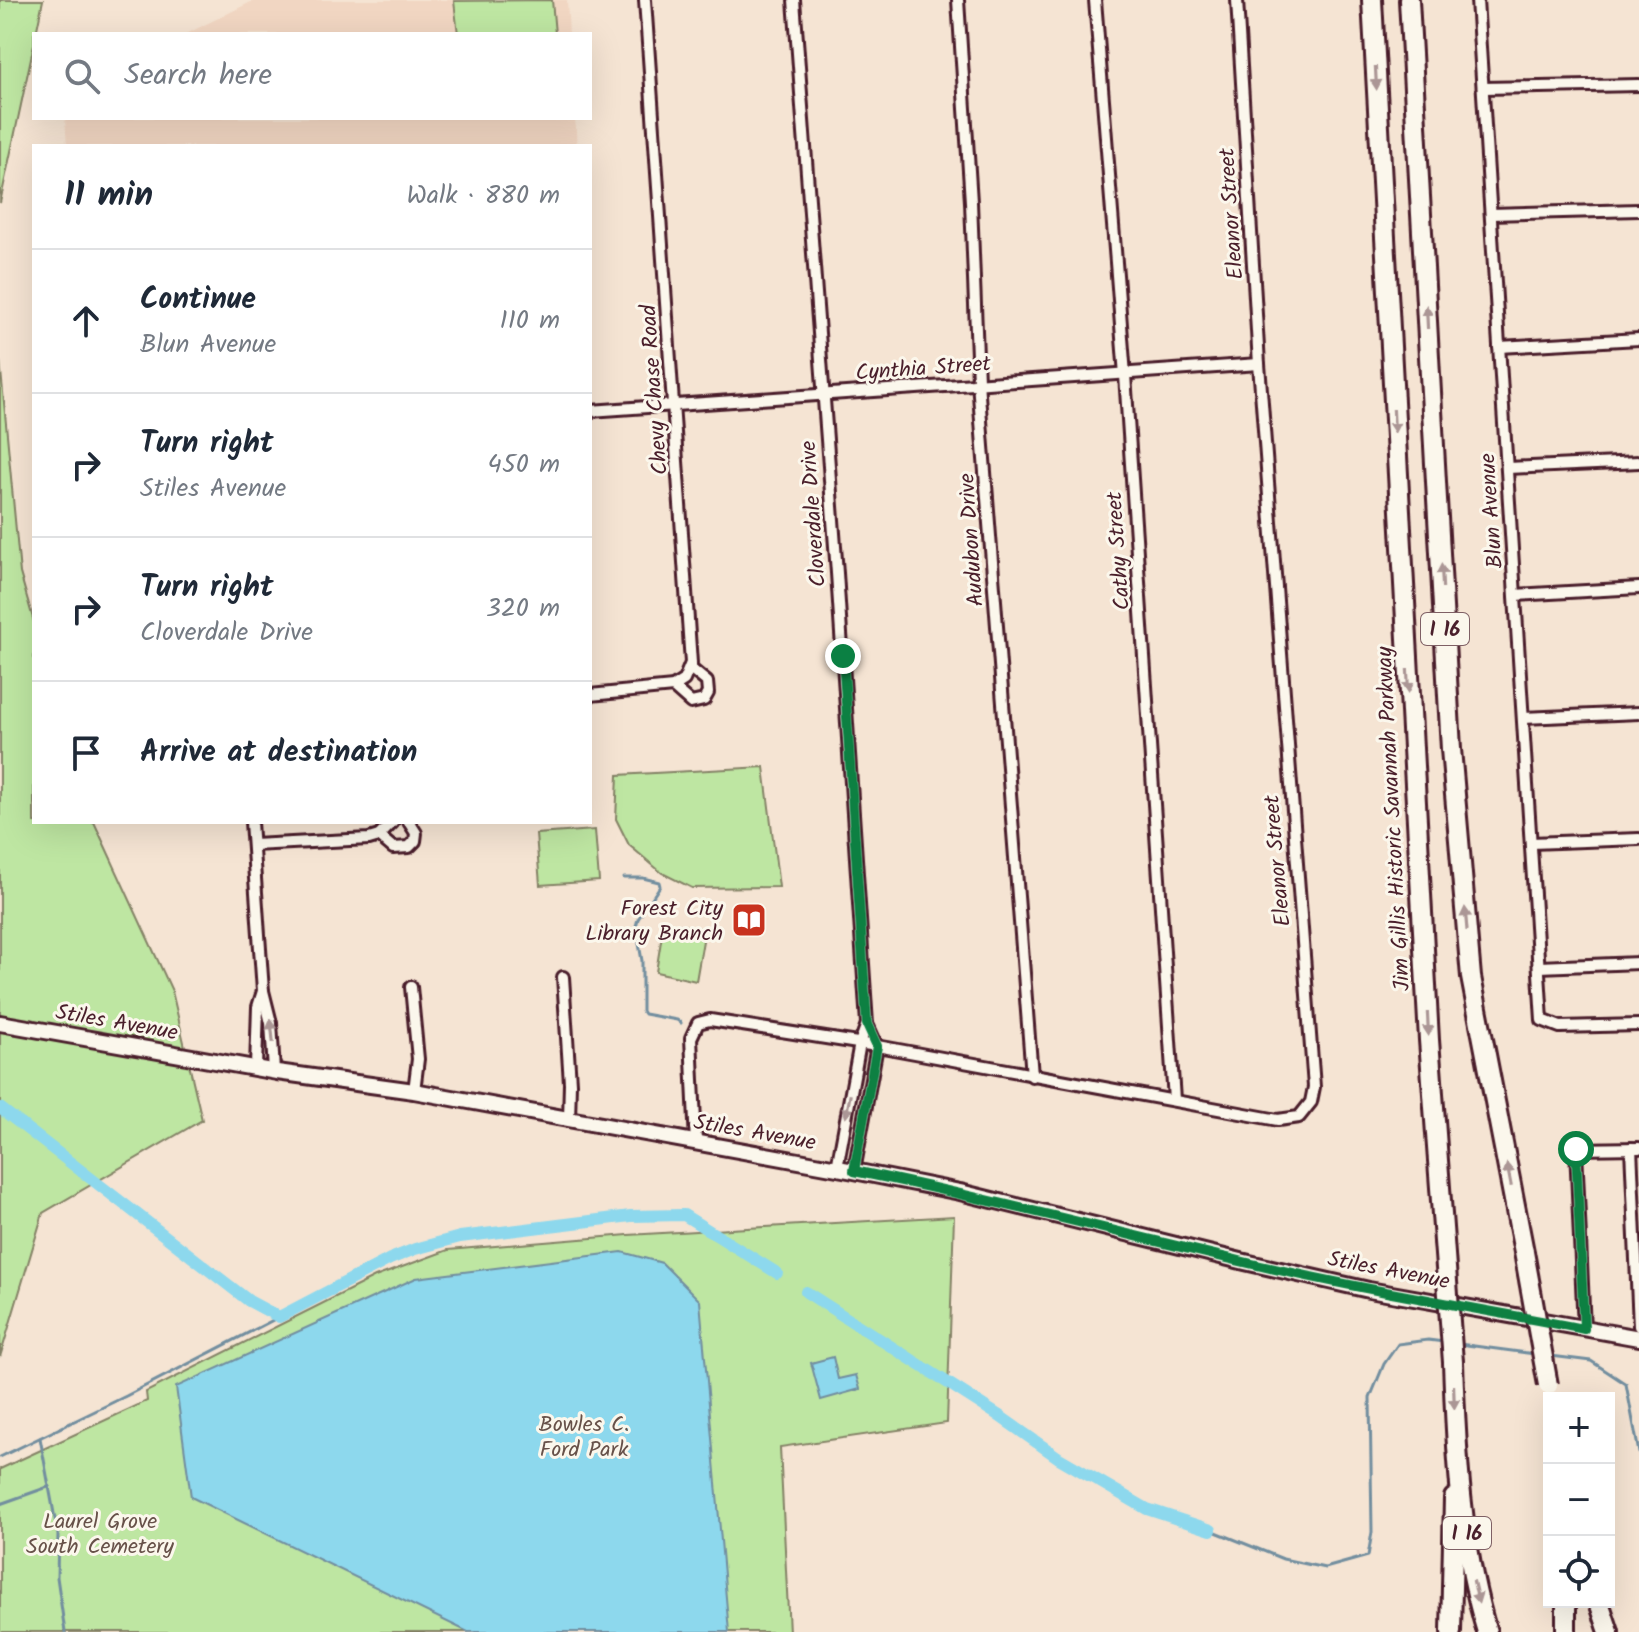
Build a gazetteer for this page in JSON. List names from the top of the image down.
{
  "streets": {
    "highway": ["I 16", "Jim Gillis Historic Savannah Parkway"],
    "street": [
      "Eleanor Street",
      "Cynthia Street",
      "Chevy Chase Road",
      "Blun Avenue",
      "Cloverdale Drive",
      "Audubon Drive",
      "Cathy Street",
      "Stiles Avenue"
    ]
  },
  "crossings": [
    ["Eleanor Street", "Cynthia Street"],
    ["Eleanor Street", "Cloverdale Drive"],
    ["Eleanor Street", "Audubon Drive"],
    ["Eleanor Street", "Cathy Street"],
    ["Eleanor Street", "Stiles Avenue"],
    ["Cynthia Street", "Chevy Chase Road"],
    ["Cynthia Street", "Cloverdale Drive"],
    ["Cynthia Street", "Audubon Drive"],
    ["Cynthia Street", "Cathy Street"],
    ["Cloverdale Drive", "Stiles Avenue"]
  ],
  "parks": ["Bowles C. Ford Park", "Laurel Grove South Cemetery"],
  "places": {
    "library": ["Forest City Library Branch"]
  },
  "page": {
    "search": "Search here",
    "heading": ["11 min", "Walk · 880 m"],
    "list": [
      ["Continue", "Blun Avenue", "110 m"],
      ["Turn right", "Stiles Avenue", "450 m"],
      ["Turn right", "Cloverdale Drive", "320 m"],
      "Arrive at destination"
    ],
    "map_buttons": ["+", "−"]
  }
}
